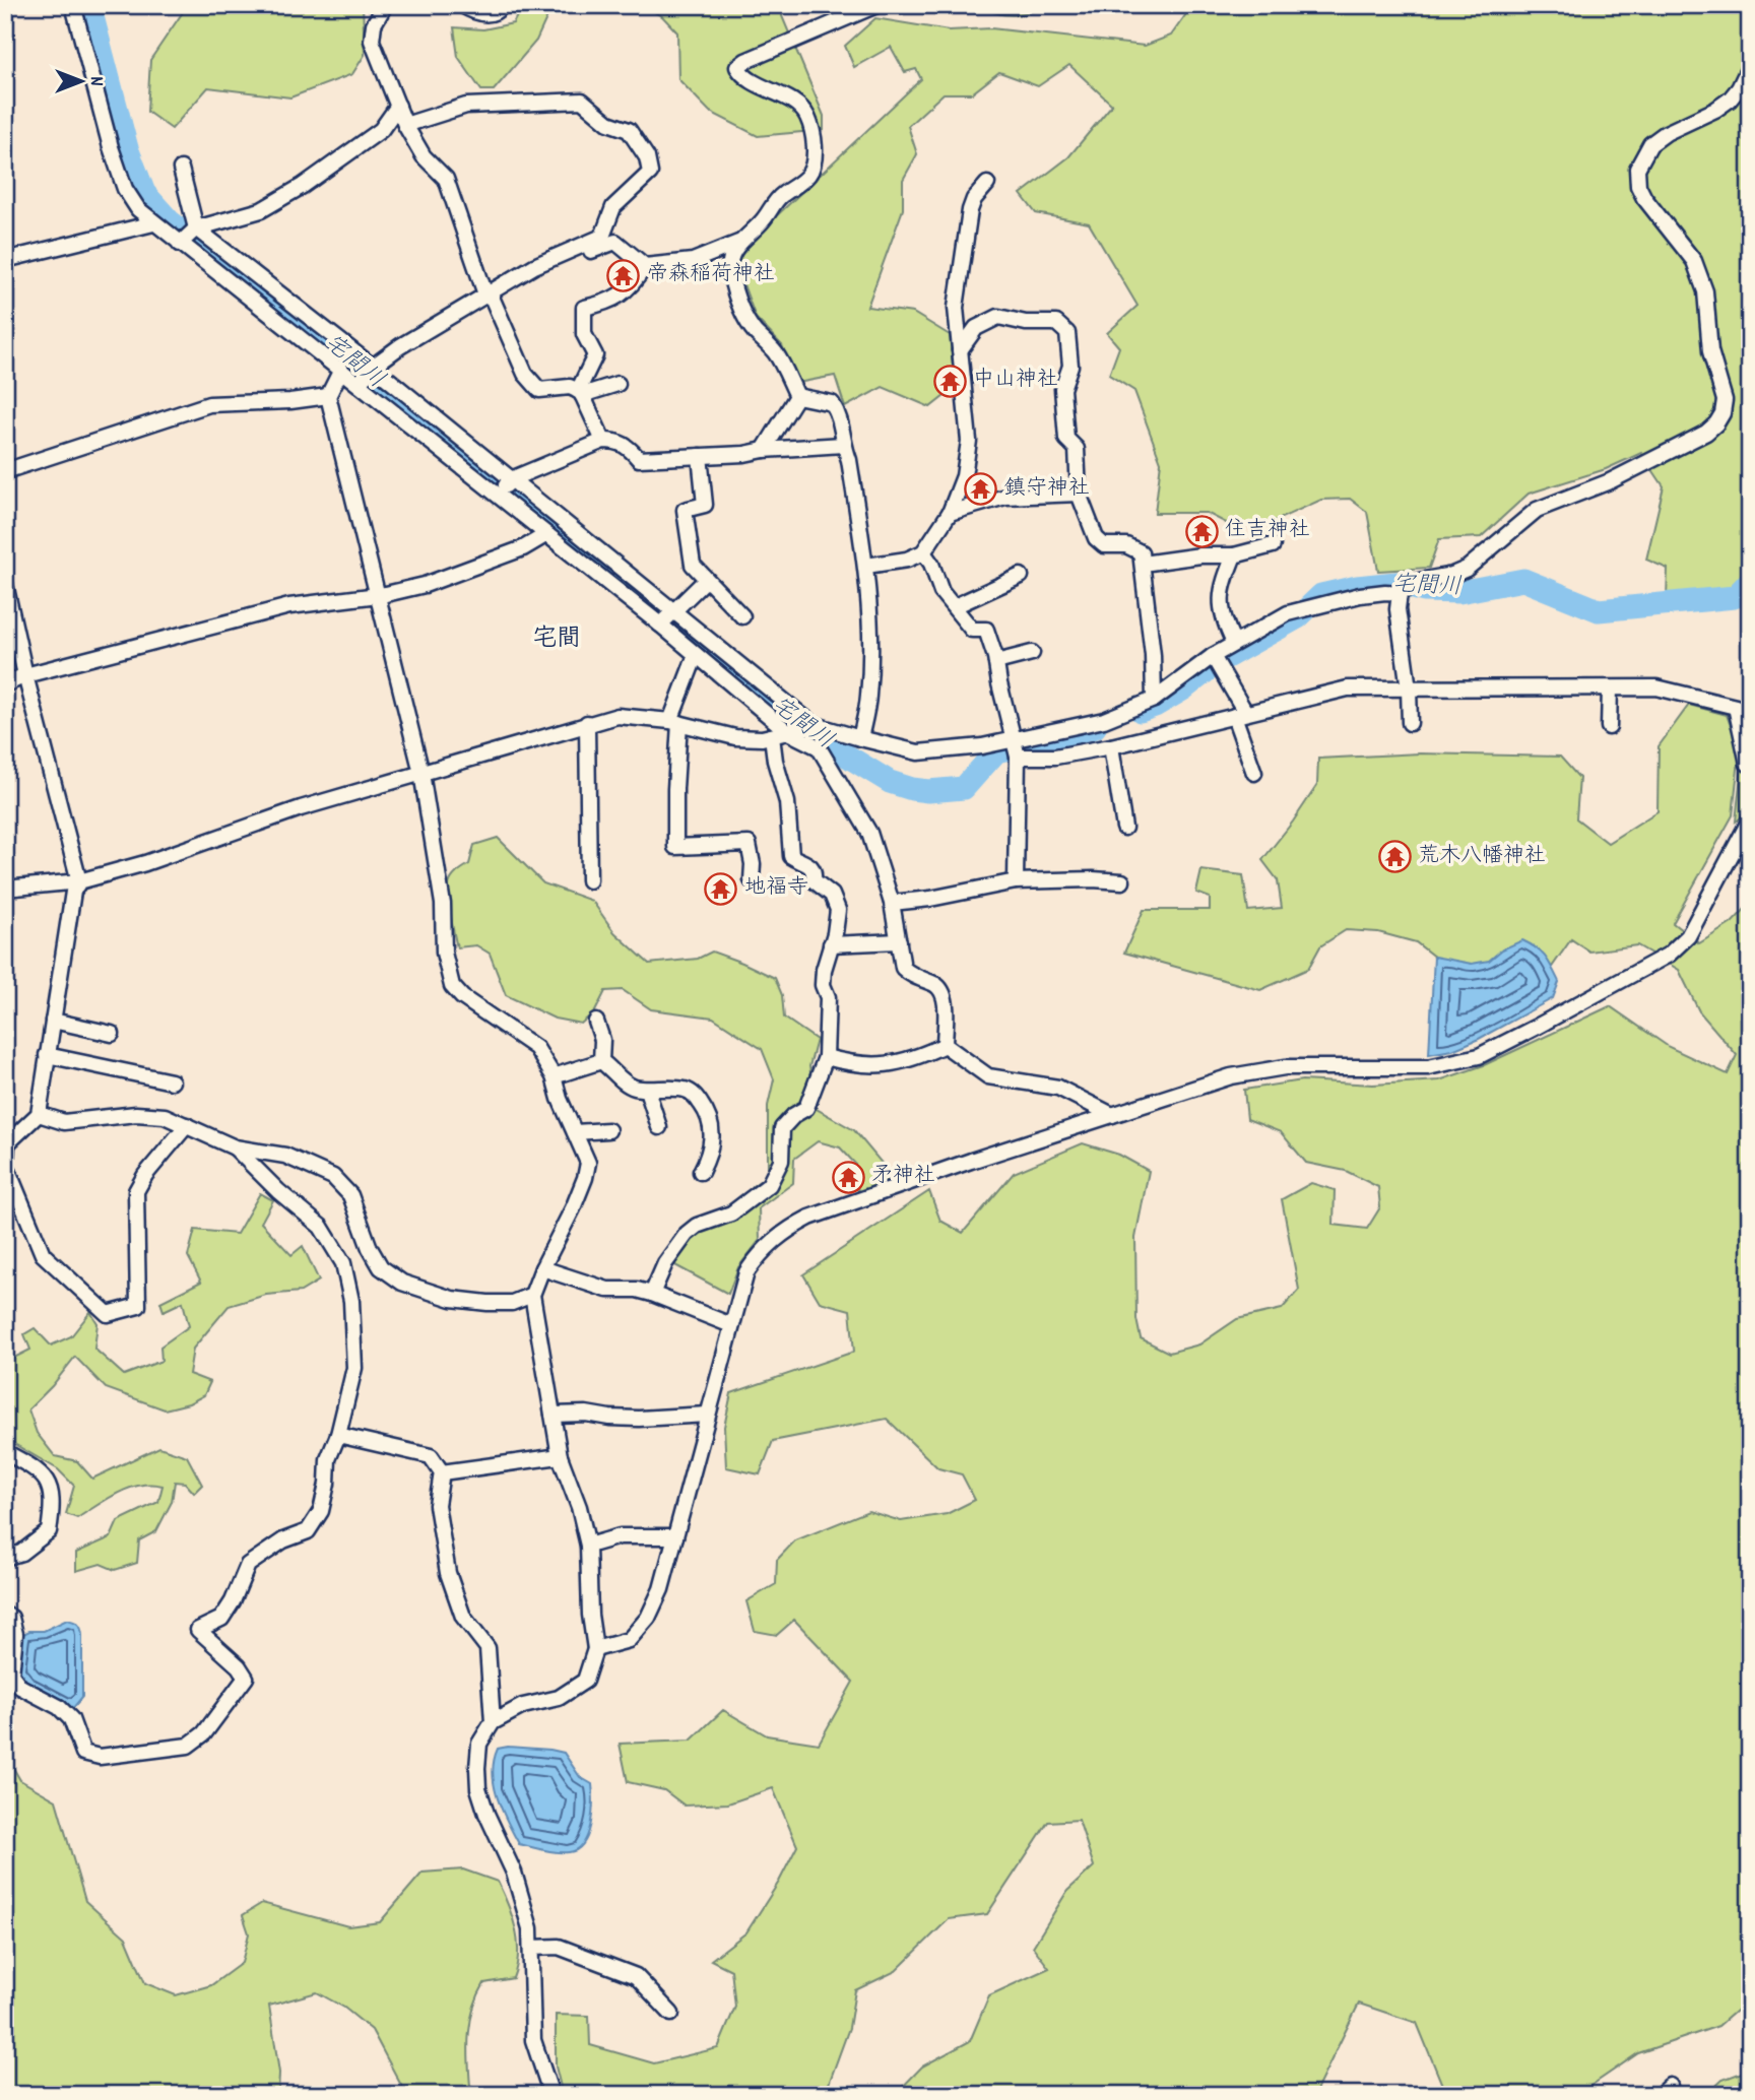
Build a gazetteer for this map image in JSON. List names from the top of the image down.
{
  "districts": ["宅間"],
  "water": ["宅間川"],
  "places": {
    "temple": [
      "帝森稲荷神社",
      "中山神社",
      "鎮守神社",
      "住吉神社",
      "荒木八幡神社",
      "地福寺",
      "矛神社"
    ]
  },
  "north": "right"
}
